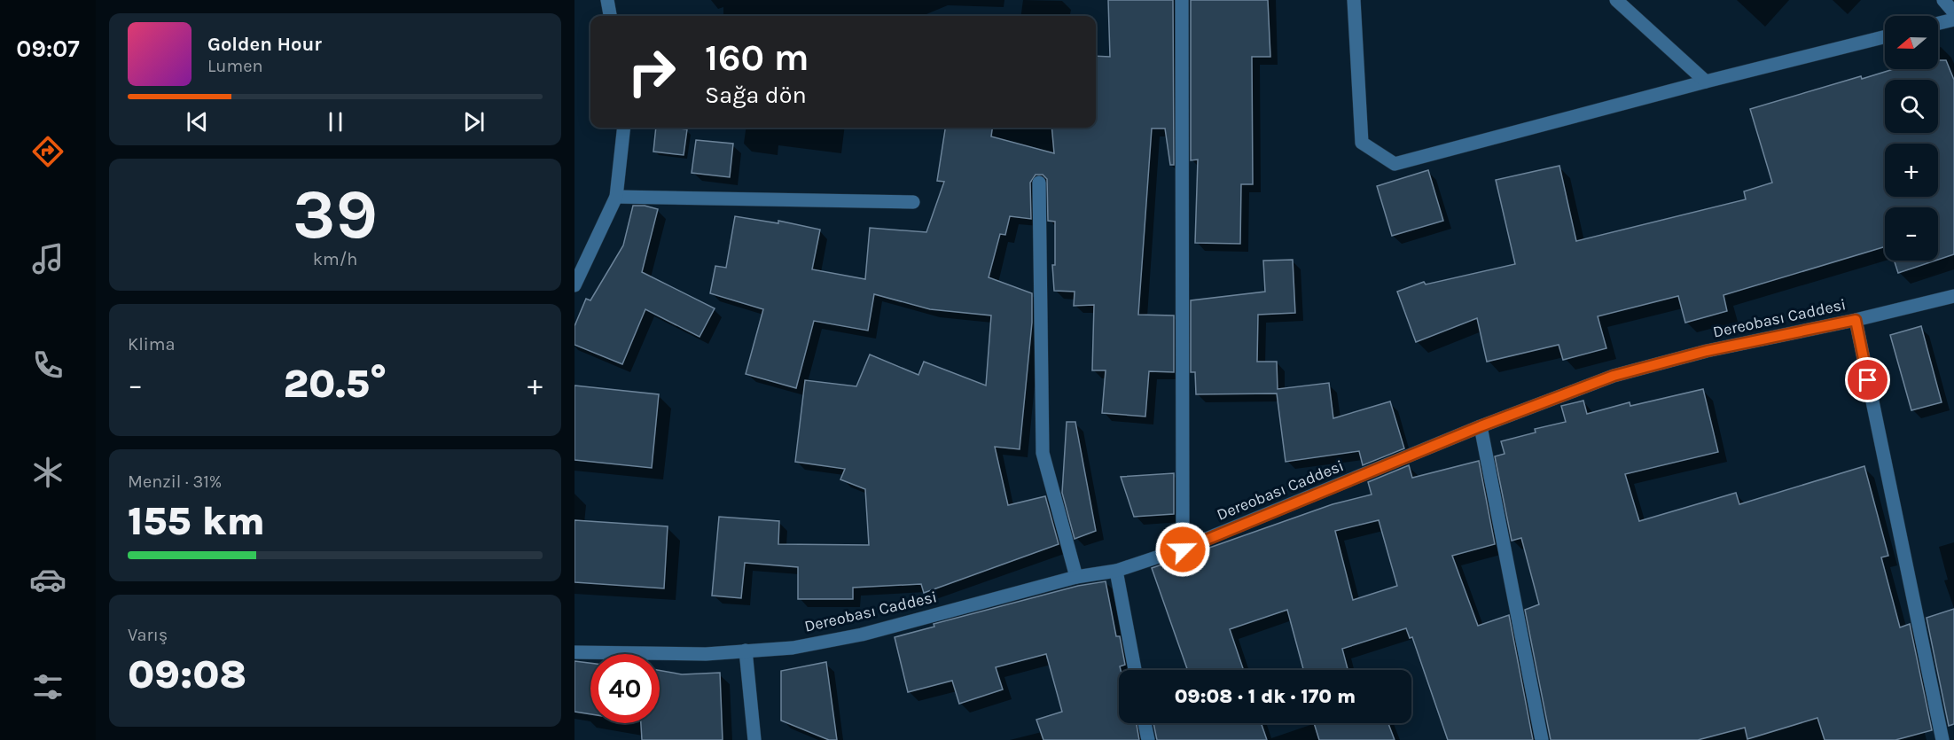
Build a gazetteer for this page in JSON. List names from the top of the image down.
{
  "streets": {
    "street": ["Dereobası Caddesi"]
  },
  "north": "left",
  "page": {
    "tabs": "09:07",
    "map_buttons": ["+", "−"],
    "turn": ["160 m", "Sağa dön"],
    "song": ["Golden Hour", "Lumen"],
    "tile": [
      ["39", "km/h"],
      "Klima",
      ["Menzil · 31%", "155 km"],
      ["Varış", "09:08"]
    ],
    "heat": ["−", "20.5°", "+"],
    "limit": "40",
    "trip": "09:08 · 1 dk · 170 m"
  }
}
